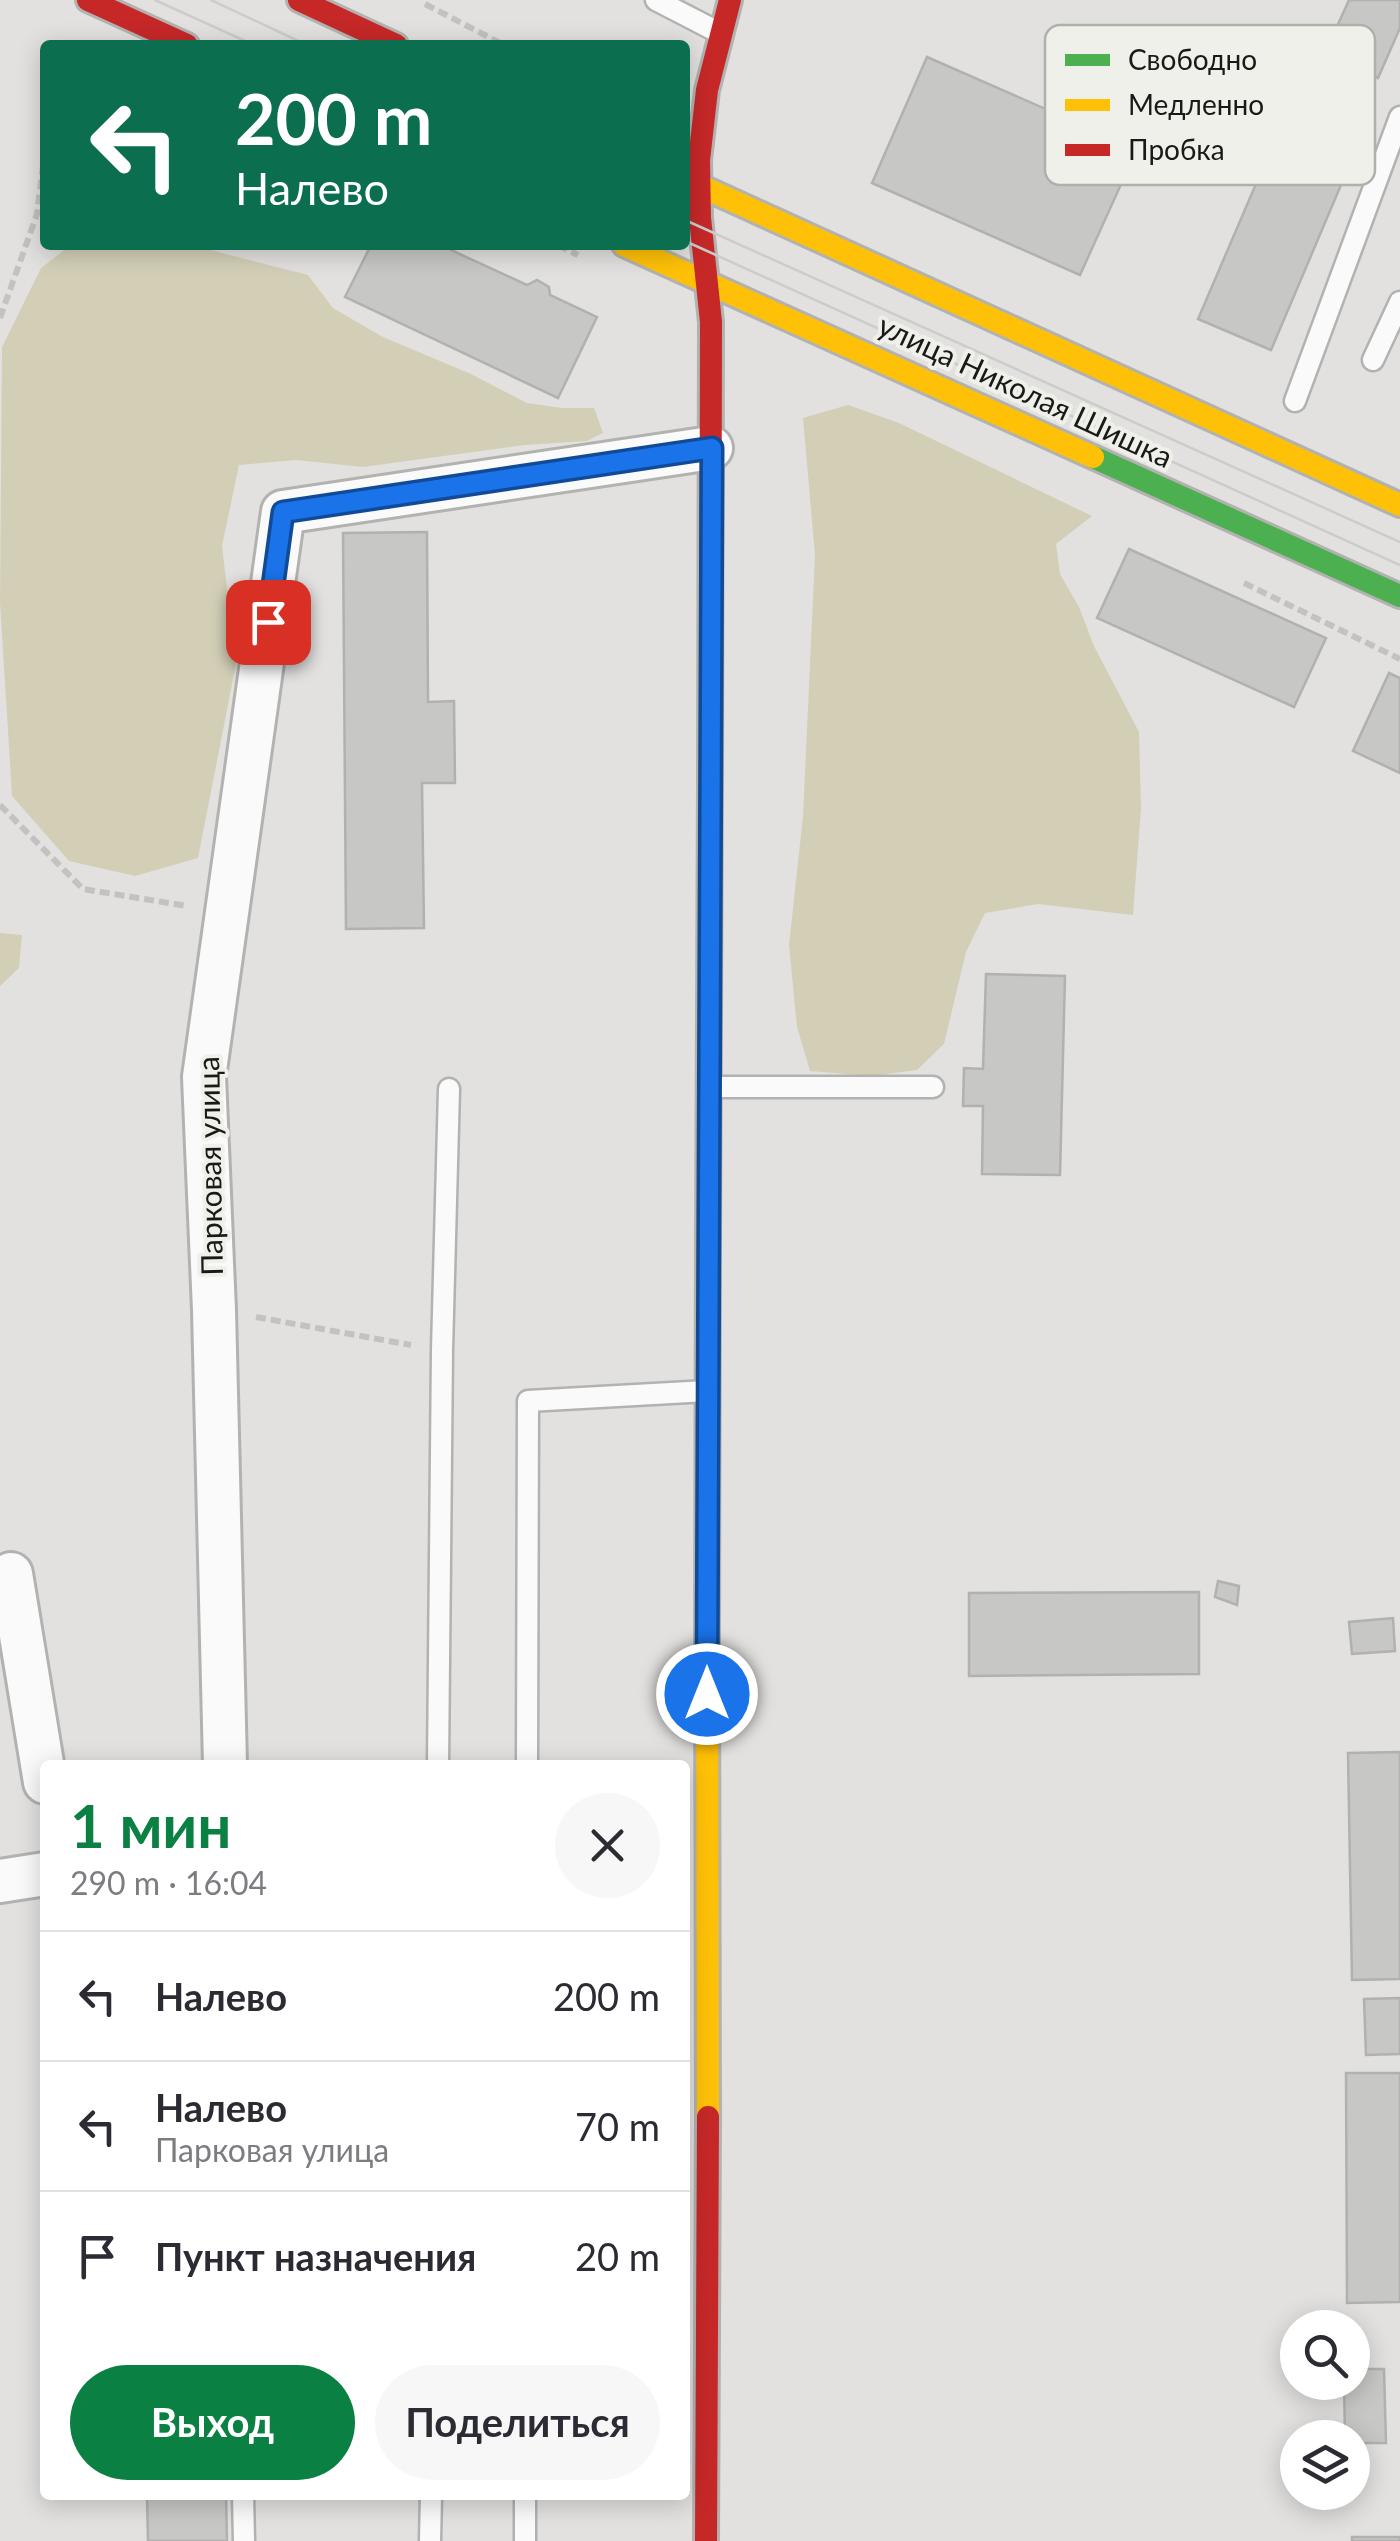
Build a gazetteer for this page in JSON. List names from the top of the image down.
{
  "streets": {
    "street": ["улица Николая Шишка", "Парковая улица"]
  },
  "legend": ["Свободно", "Медленно", "Пробка"],
  "page": {
    "turn": ["200 m", "Налево"],
    "heading": ["1 мин", "290 m · 16:04"],
    "list": [
      {
        "name": "Налево",
        "value": "200 m"
      },
      {
        "name": "Налево",
        "note": "Парковая улица",
        "value": "70 m"
      },
      {
        "name": "Пункт назначения",
        "value": "20 m"
      }
    ],
    "buttons": ["Выход", "Поделиться"]
  }
}
